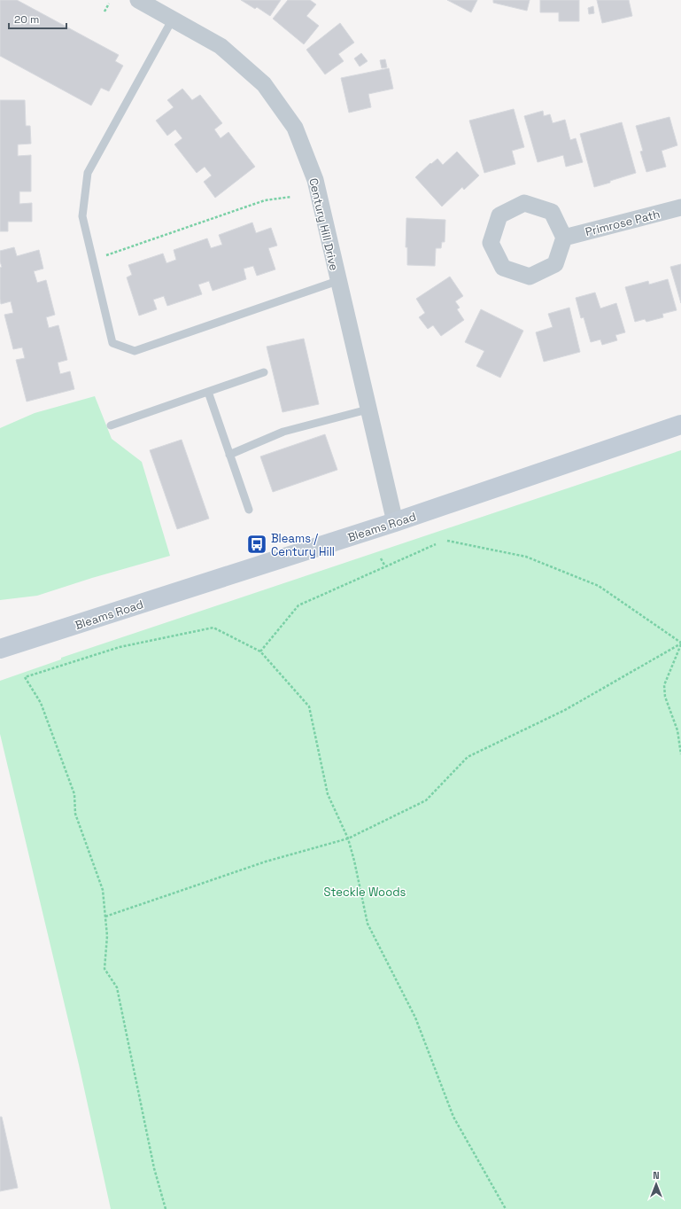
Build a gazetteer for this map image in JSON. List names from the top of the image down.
{
  "streets": {
    "main road": ["Bleams Road"],
    "street": ["Primrose Path", "Century Hill Drive"]
  },
  "crossings": [
    ["Century Hill Drive", "Bleams Road"]
  ],
  "parks": ["Steckle Woods"],
  "places": {
    "bus stop": ["Bleams / Century Hill"]
  },
  "scale_bar": "20 m",
  "north": "top"
}
